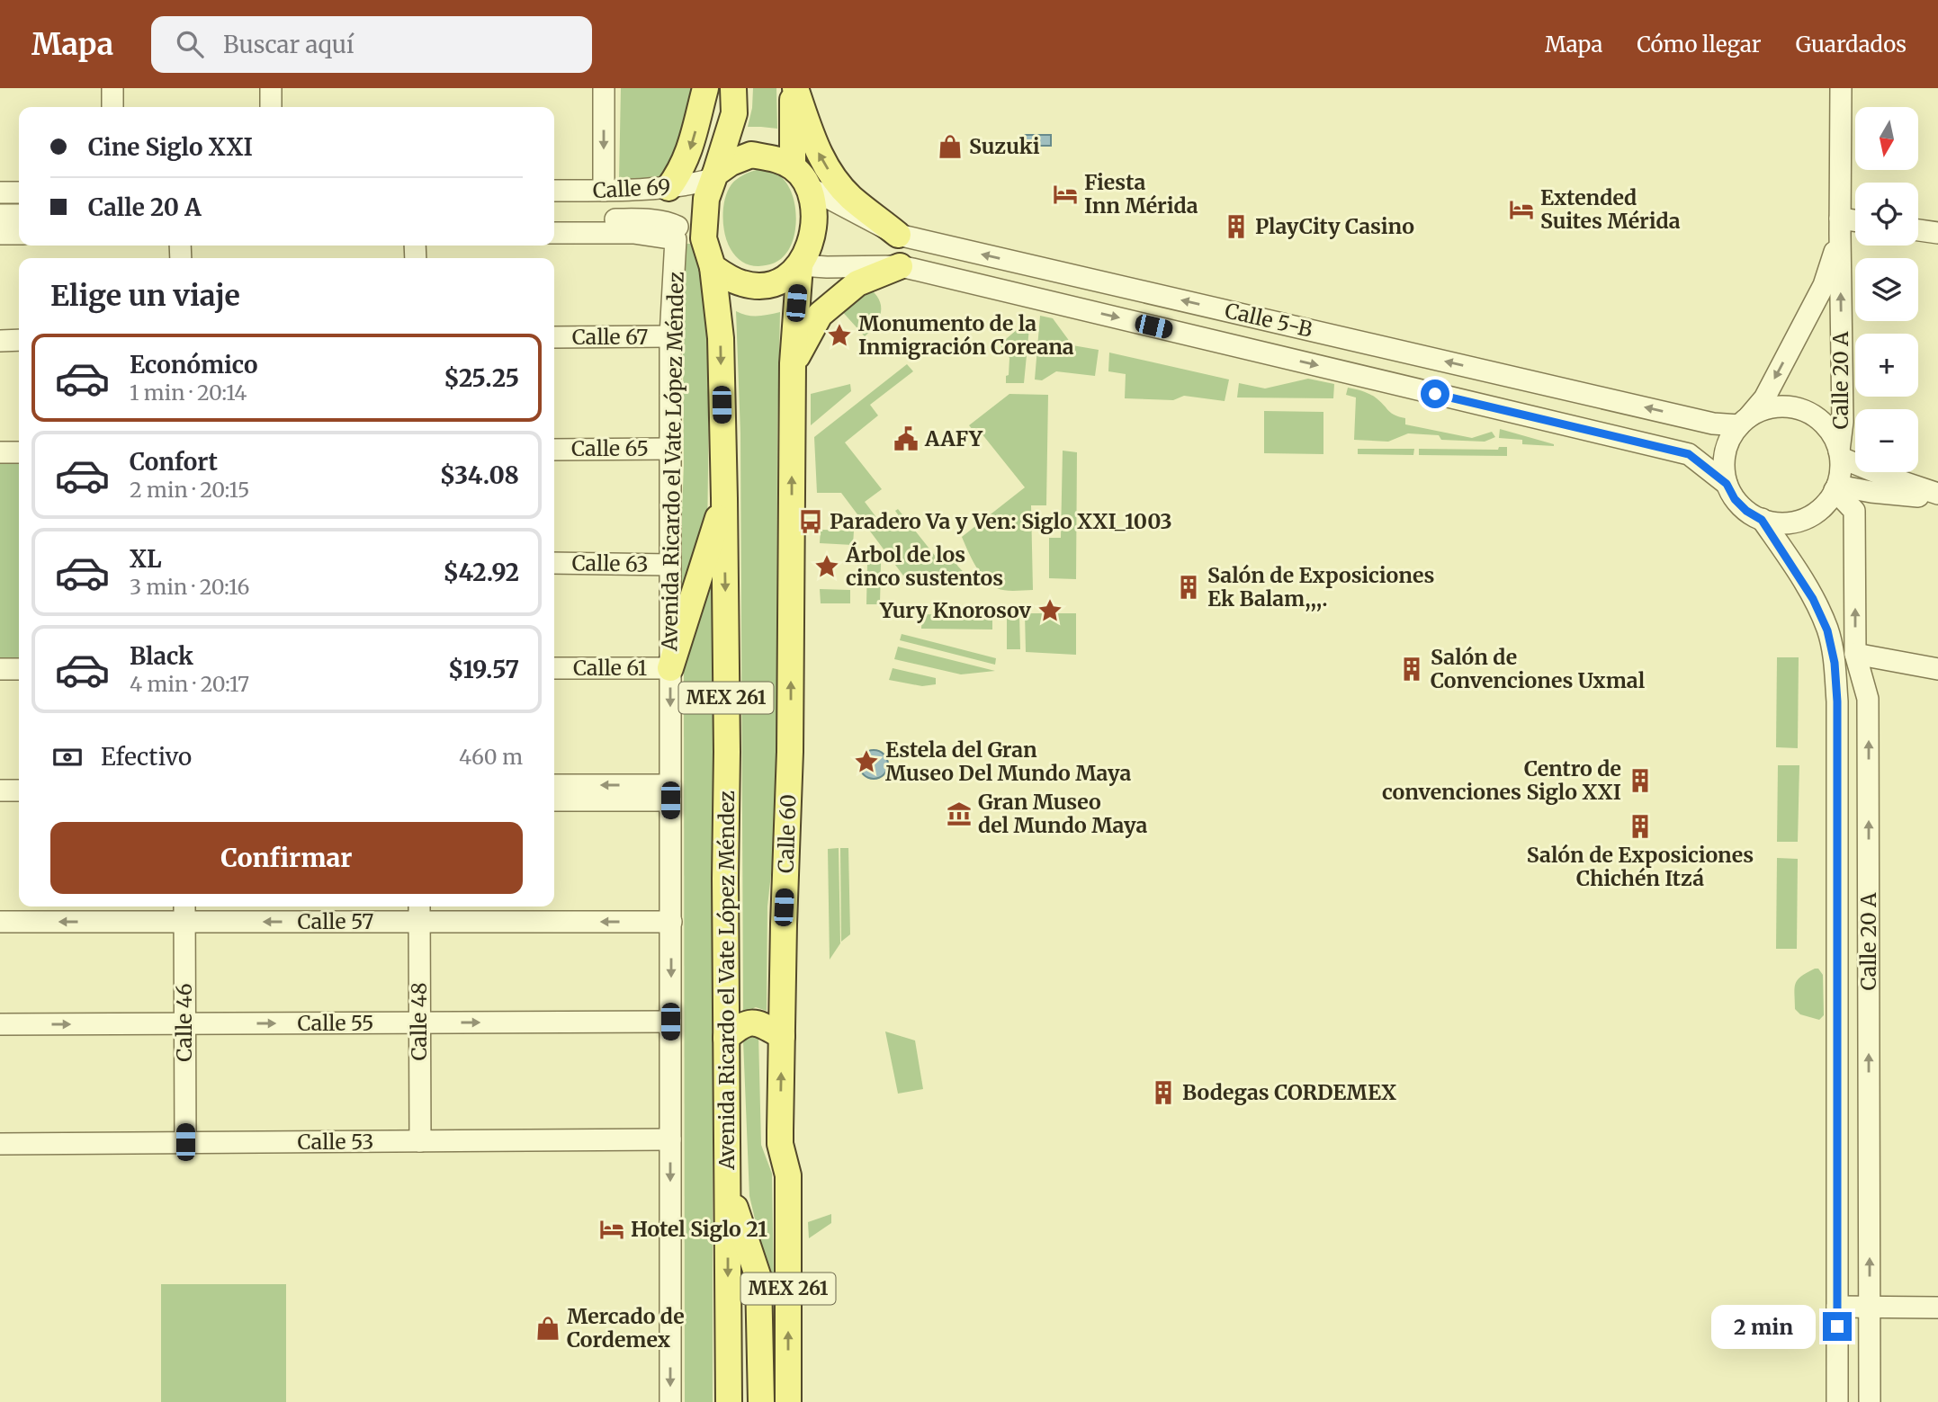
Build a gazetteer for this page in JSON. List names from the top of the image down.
{
  "streets": {
    "main road": ["Avenida Ricardo el Vate López Méndez", "MEX 261", "Calle 60"],
    "street": [
      "Calle 69",
      "Calle 5-B",
      "Calle 67",
      "Calle 20 A",
      "Calle 65",
      "Calle 63",
      "Calle 61",
      "Calle 57",
      "Calle 48",
      "Calle 46",
      "Calle 55",
      "Calle 53"
    ]
  },
  "crossings": [
    ["Calle 69", "Calle 5-B"],
    ["Calle 69", "Avenida Ricardo el Vate López Méndez"],
    ["Calle 69", "Calle 60"],
    ["Calle 5-B", "Calle 20 A"],
    ["Calle 5-B", "Avenida Ricardo el Vate López Méndez"],
    ["Calle 5-B", "Calle 60"],
    ["Calle 67", "Avenida Ricardo el Vate López Méndez"],
    ["Calle 65", "Avenida Ricardo el Vate López Méndez"],
    ["Avenida Ricardo el Vate López Méndez", "Calle 63"],
    ["Avenida Ricardo el Vate López Méndez", "Calle 61"],
    ["Avenida Ricardo el Vate López Méndez", "Calle 60"],
    ["Avenida Ricardo el Vate López Méndez", "Calle 57"],
    ["Avenida Ricardo el Vate López Méndez", "Calle 55"],
    ["Avenida Ricardo el Vate López Méndez", "Calle 53"],
    ["Calle 57", "Calle 48"],
    ["Calle 57", "Calle 46"],
    ["Calle 48", "Calle 55"],
    ["Calle 48", "Calle 53"],
    ["Calle 46", "Calle 55"],
    ["Calle 46", "Calle 53"]
  ],
  "one_way": ["Calle 55"],
  "places": {
    "shop": ["Suzuki", "Mercado de Cordemex"],
    "hotel": ["Fiesta Inn Mérida", "Extended Suites Mérida", "Hotel Siglo 21"],
    "building": [
      "PlayCity Casino",
      "Salón de Exposiciones Ek Balam,,,.",
      "Salón de Convenciones Uxmal",
      "Centro de convenciones Siglo XXI",
      "Salón de Exposiciones Chichén Itzá",
      "Bodegas CORDEMEX"
    ],
    "place": [
      "Monumento de la Inmigración Coreana",
      "Árbol de los cinco sustentos",
      "Yury Knorosov",
      "Estela del Gran Museo Del Mundo Maya"
    ],
    "public building": ["AAFY"],
    "bus stop": ["Paradero Va y Ven: Siglo XXI_1003"],
    "museum": ["Gran Museo del Mundo Maya"]
  },
  "north": "bottom",
  "page": {
    "header": "Mapa",
    "search": "Buscar aquí",
    "nav": ["Mapa", "Cómo llegar", "Guardados"],
    "map_buttons": ["+", "−"],
    "banner": ["Cine Siglo XXI", "Calle 20 A"],
    "heading": "Elige un viaje",
    "list": [
      {
        "name": "Económico",
        "note": "1 min · 20:14",
        "value": "$25.25"
      },
      {
        "name": "Confort",
        "note": "2 min · 20:15",
        "value": "$34.08"
      },
      {
        "name": "XL",
        "note": "3 min · 20:16",
        "value": "$42.92"
      },
      {
        "name": "Black",
        "note": "4 min · 20:17",
        "value": "$19.57"
      }
    ],
    "pay": ["Efectivo", "460 m"],
    "buttons": "Confirmar",
    "bubble": "2 min"
  }
}
